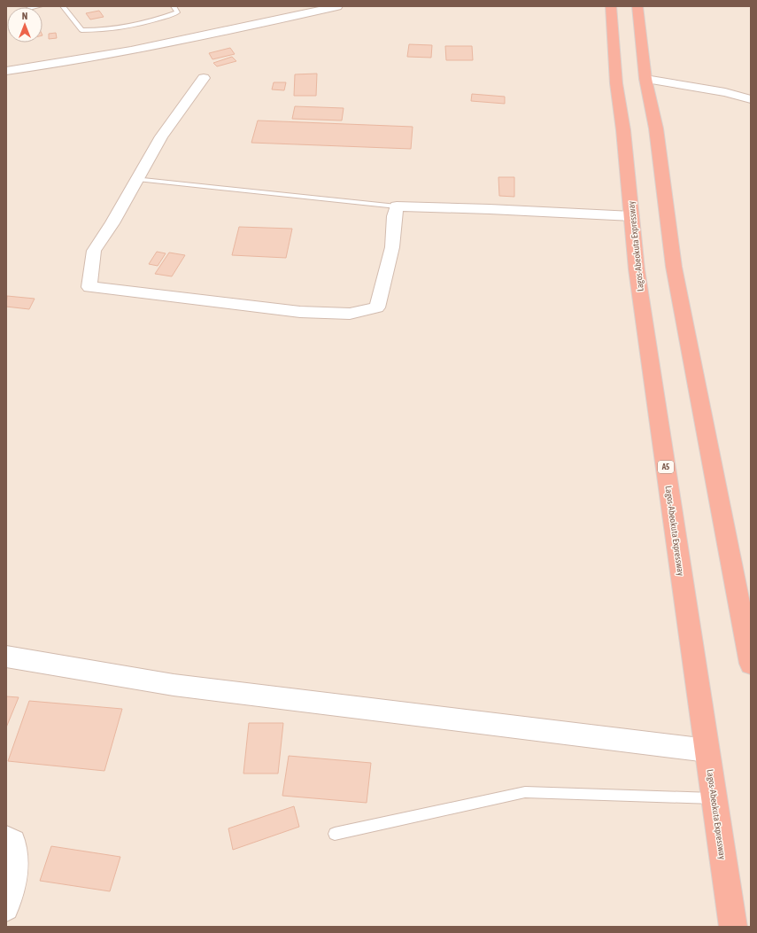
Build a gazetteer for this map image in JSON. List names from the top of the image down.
{
  "streets": {
    "highway": ["Lagos-Abeokuta Expressway", "A5"]
  },
  "north": "top"
}
